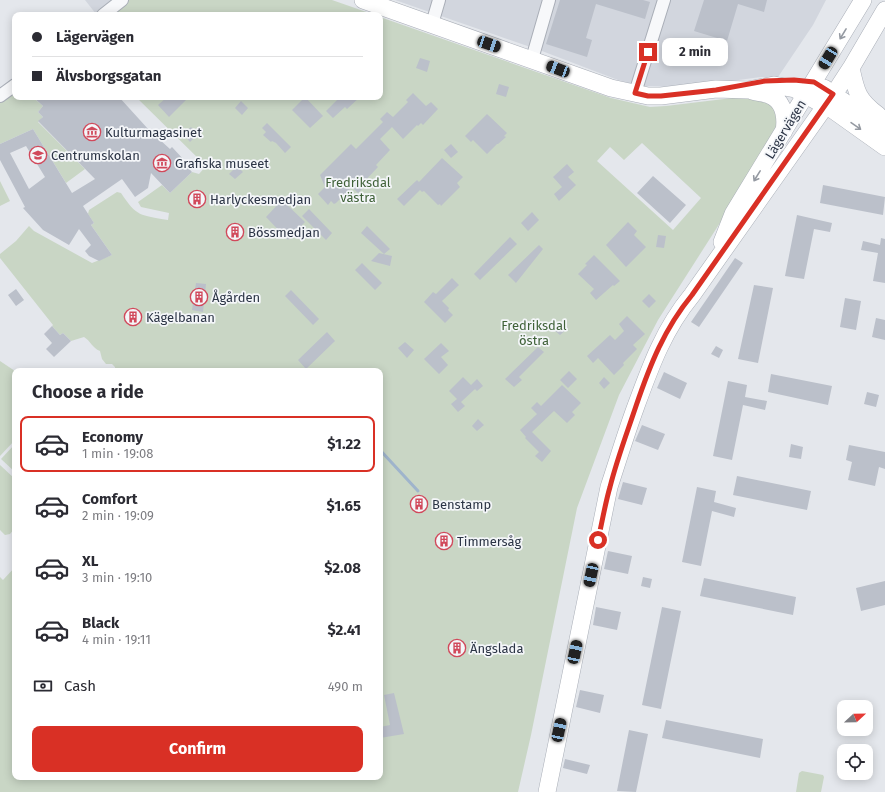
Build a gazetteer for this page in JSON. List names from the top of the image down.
{
  "streets": {
    "street": ["Lägervägen"]
  },
  "parks": ["Fredriksdal västra", "Fredriksdal östra"],
  "places": {
    "museum": ["Kulturmagasinet", "Grafiska museet"],
    "school or university": ["Centrumskolan"],
    "building": [
      "Harlyckesmedjan",
      "Bössmedjan",
      "Ågården",
      "Kägelbanan",
      "Benstamp",
      "Timmersåg",
      "Ängslada"
    ]
  },
  "north": "right",
  "page": {
    "banner": ["Lägervägen", "Älvsborgsgatan"],
    "bubble": "2 min",
    "heading": "Choose a ride",
    "list": [
      {
        "name": "Economy",
        "note": "1 min · 19:08",
        "value": "$1.22"
      },
      {
        "name": "Comfort",
        "note": "2 min · 19:09",
        "value": "$1.65"
      },
      {
        "name": "XL",
        "note": "3 min · 19:10",
        "value": "$2.08"
      },
      {
        "name": "Black",
        "note": "4 min · 19:11",
        "value": "$2.41"
      }
    ],
    "pay": ["Cash", "490 m"],
    "buttons": "Confirm"
  }
}
